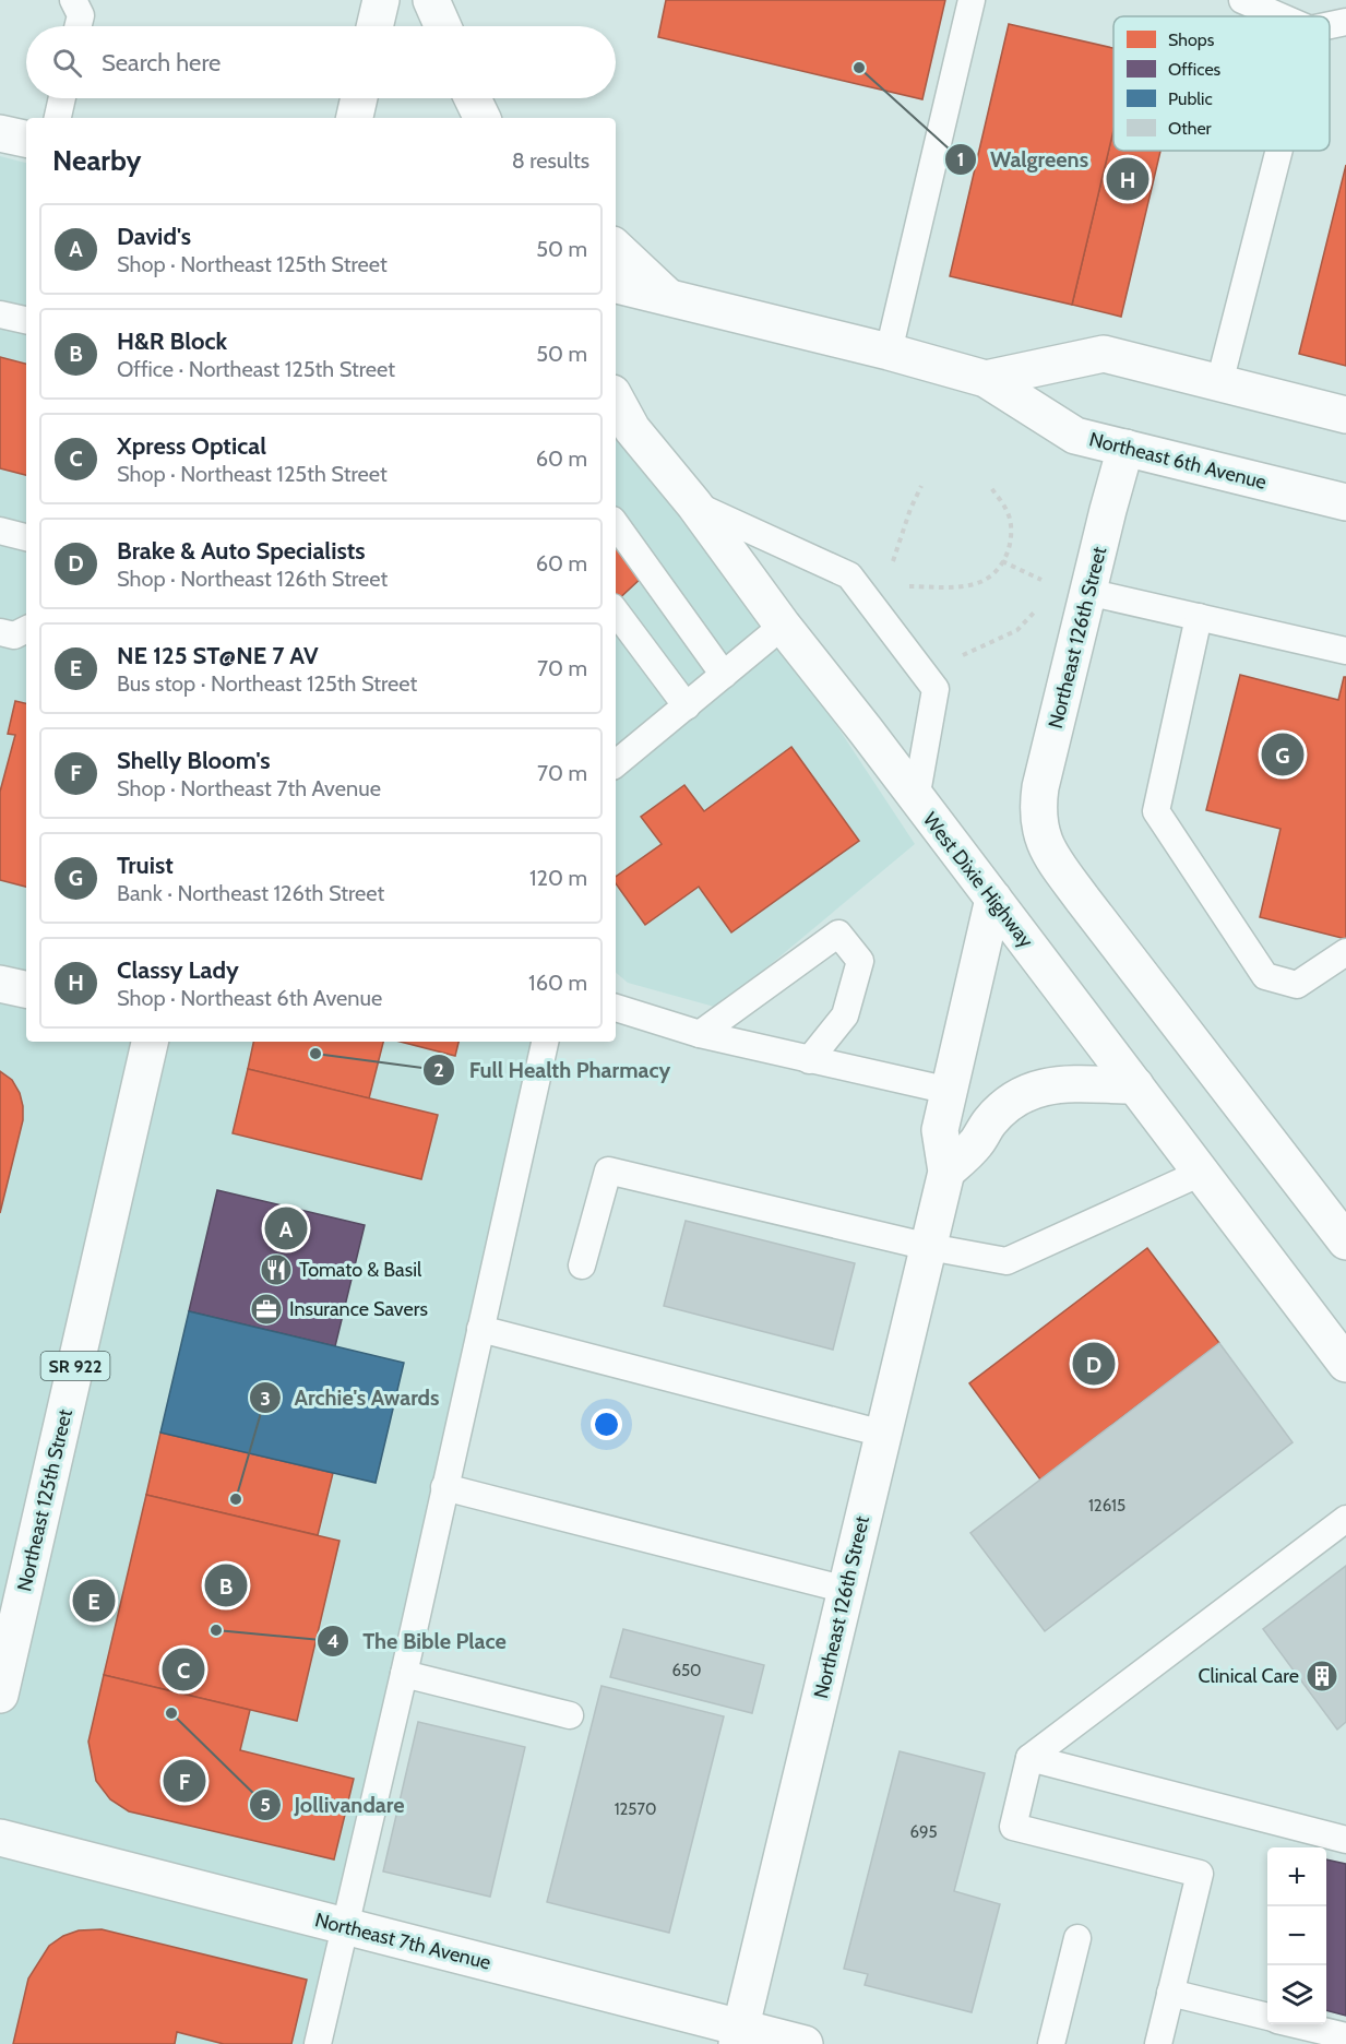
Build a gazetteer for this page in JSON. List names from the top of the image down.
{
  "streets": {
    "main road": [
      "Northeast 6th Avenue",
      "Northeast 126th Street",
      "West Dixie Highway",
      "SR 922",
      "Northeast 125th Street",
      "Northeast 7th Avenue"
    ]
  },
  "crossings": [
    ["Northeast 6th Avenue", "Northeast 126th Street"],
    ["Northeast 126th Street", "West Dixie Highway"],
    ["Northeast 126th Street", "Northeast 7th Avenue"]
  ],
  "places": {
    "other": [
      "Walgreens",
      "Full Health Pharmacy",
      "Archie's Awards",
      "The Bible Place",
      "Jollivandare"
    ],
    "restaurant": ["Tomato & Basil"],
    "office": ["Insurance Savers"],
    "building": ["Clinical Care"]
  },
  "house_numbers": [
    "12615",
    "650",
    "12570",
    "695"
  ],
  "legend": [
    "Shops",
    "Offices",
    "Public",
    "Other"
  ],
  "page": {
    "search": "Search here",
    "heading": ["Nearby", "8 results"],
    "pins": [
      "H",
      "G",
      "A",
      "D",
      "B",
      "E",
      "C",
      "F"
    ],
    "list": [
      {
        "mark": "A",
        "name": "David's",
        "note": "Shop · Northeast 125th Street",
        "value": "50 m"
      },
      {
        "mark": "B",
        "name": "H&R Block",
        "note": "Office · Northeast 125th Street",
        "value": "50 m"
      },
      {
        "mark": "C",
        "name": "Xpress Optical",
        "note": "Shop · Northeast 125th Street",
        "value": "60 m"
      },
      {
        "mark": "D",
        "name": "Brake & Auto Specialists",
        "note": "Shop · Northeast 126th Street",
        "value": "60 m"
      },
      {
        "mark": "E",
        "name": "NE 125 ST@NE 7 AV",
        "note": "Bus stop · Northeast 125th Street",
        "value": "70 m"
      },
      {
        "mark": "F",
        "name": "Shelly Bloom's",
        "note": "Shop · Northeast 7th Avenue",
        "value": "70 m"
      },
      {
        "mark": "G",
        "name": "Truist",
        "note": "Bank · Northeast 126th Street",
        "value": "120 m"
      },
      {
        "mark": "H",
        "name": "Classy Lady",
        "note": "Shop · Northeast 6th Avenue",
        "value": "160 m"
      }
    ],
    "map_buttons": ["+", "−"]
  }
}
